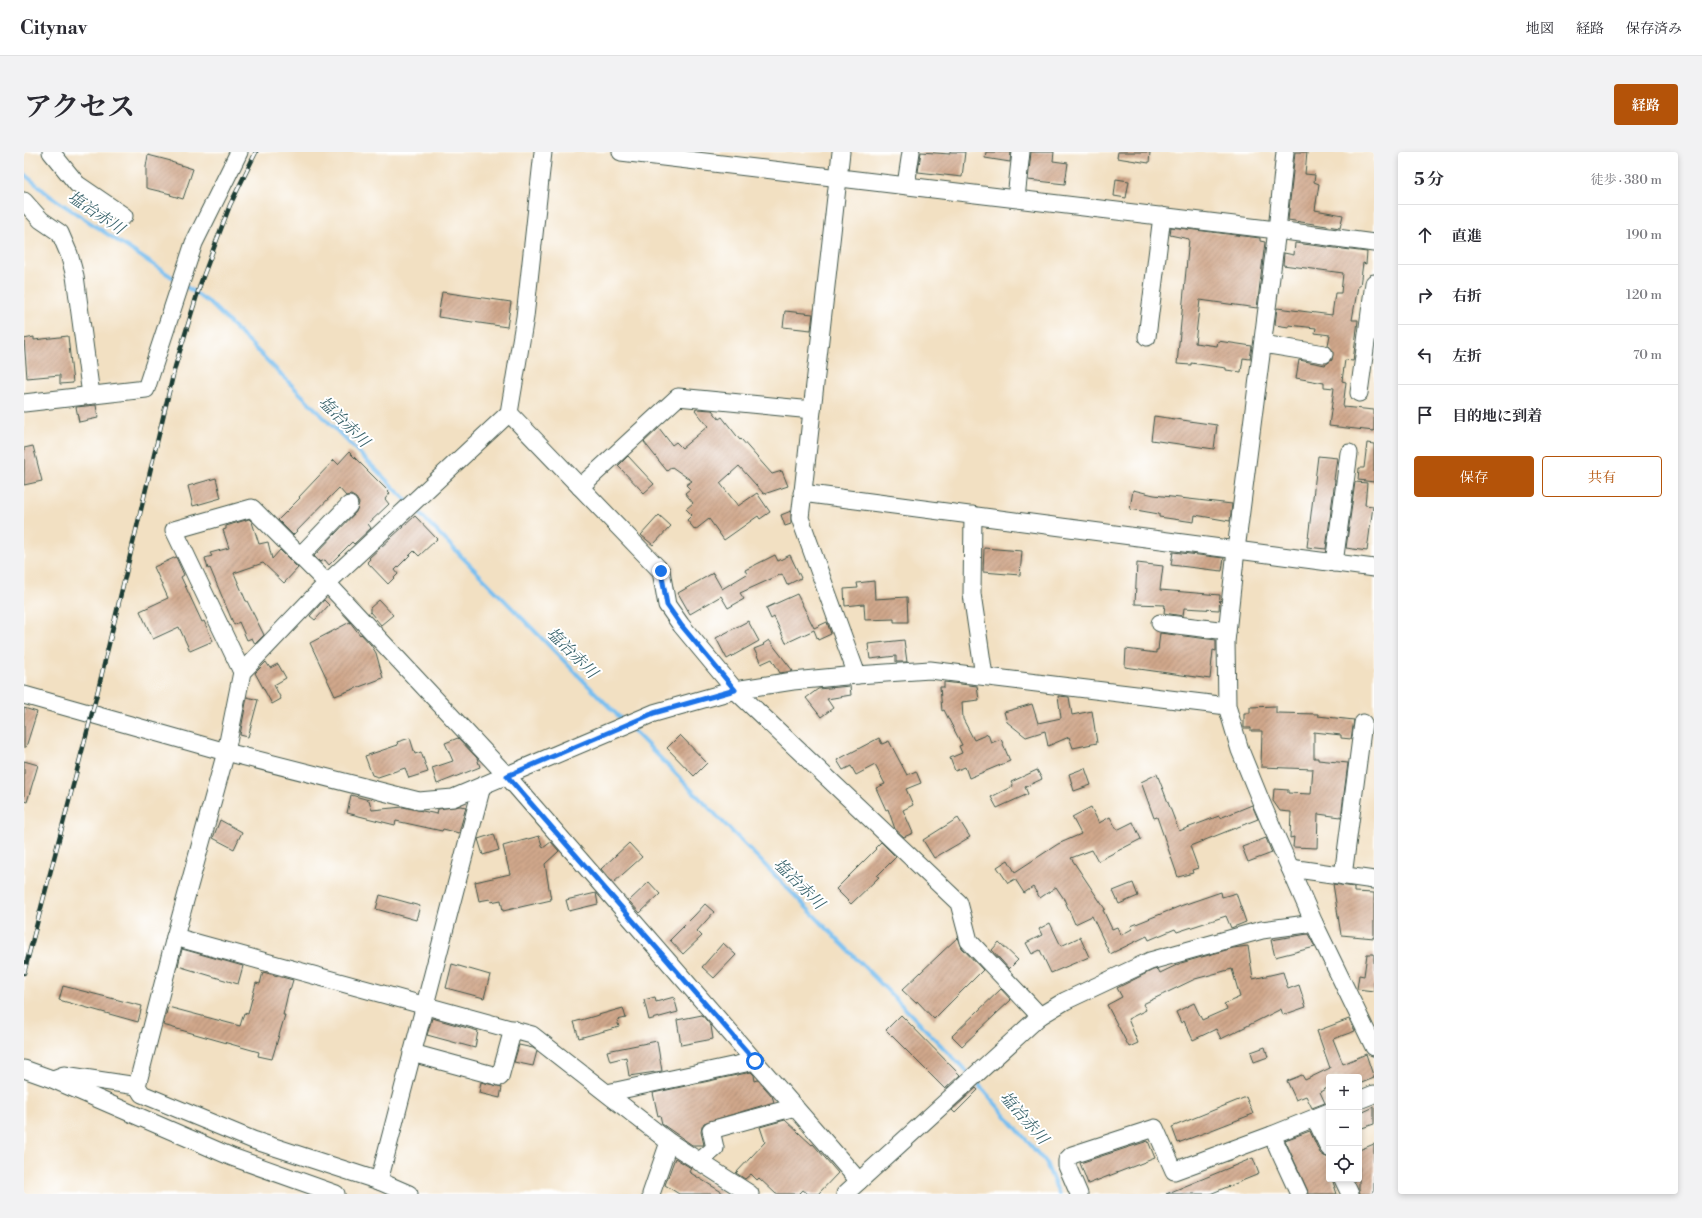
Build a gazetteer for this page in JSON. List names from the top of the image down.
{
  "water": ["塩冶赤川"],
  "page": {
    "header": "Citynav",
    "nav": ["地図", "経路", "保存済み"],
    "title": "アクセス",
    "buttons": [
      "経路",
      ["保存", "共有"]
    ],
    "heading": ["5 分", "徒歩 · 380 m"],
    "list": [
      ["直進", "190 m"],
      ["右折", "120 m"],
      ["左折", "70 m"],
      "目的地に到着"
    ],
    "map_buttons": ["+", "−"]
  }
}
